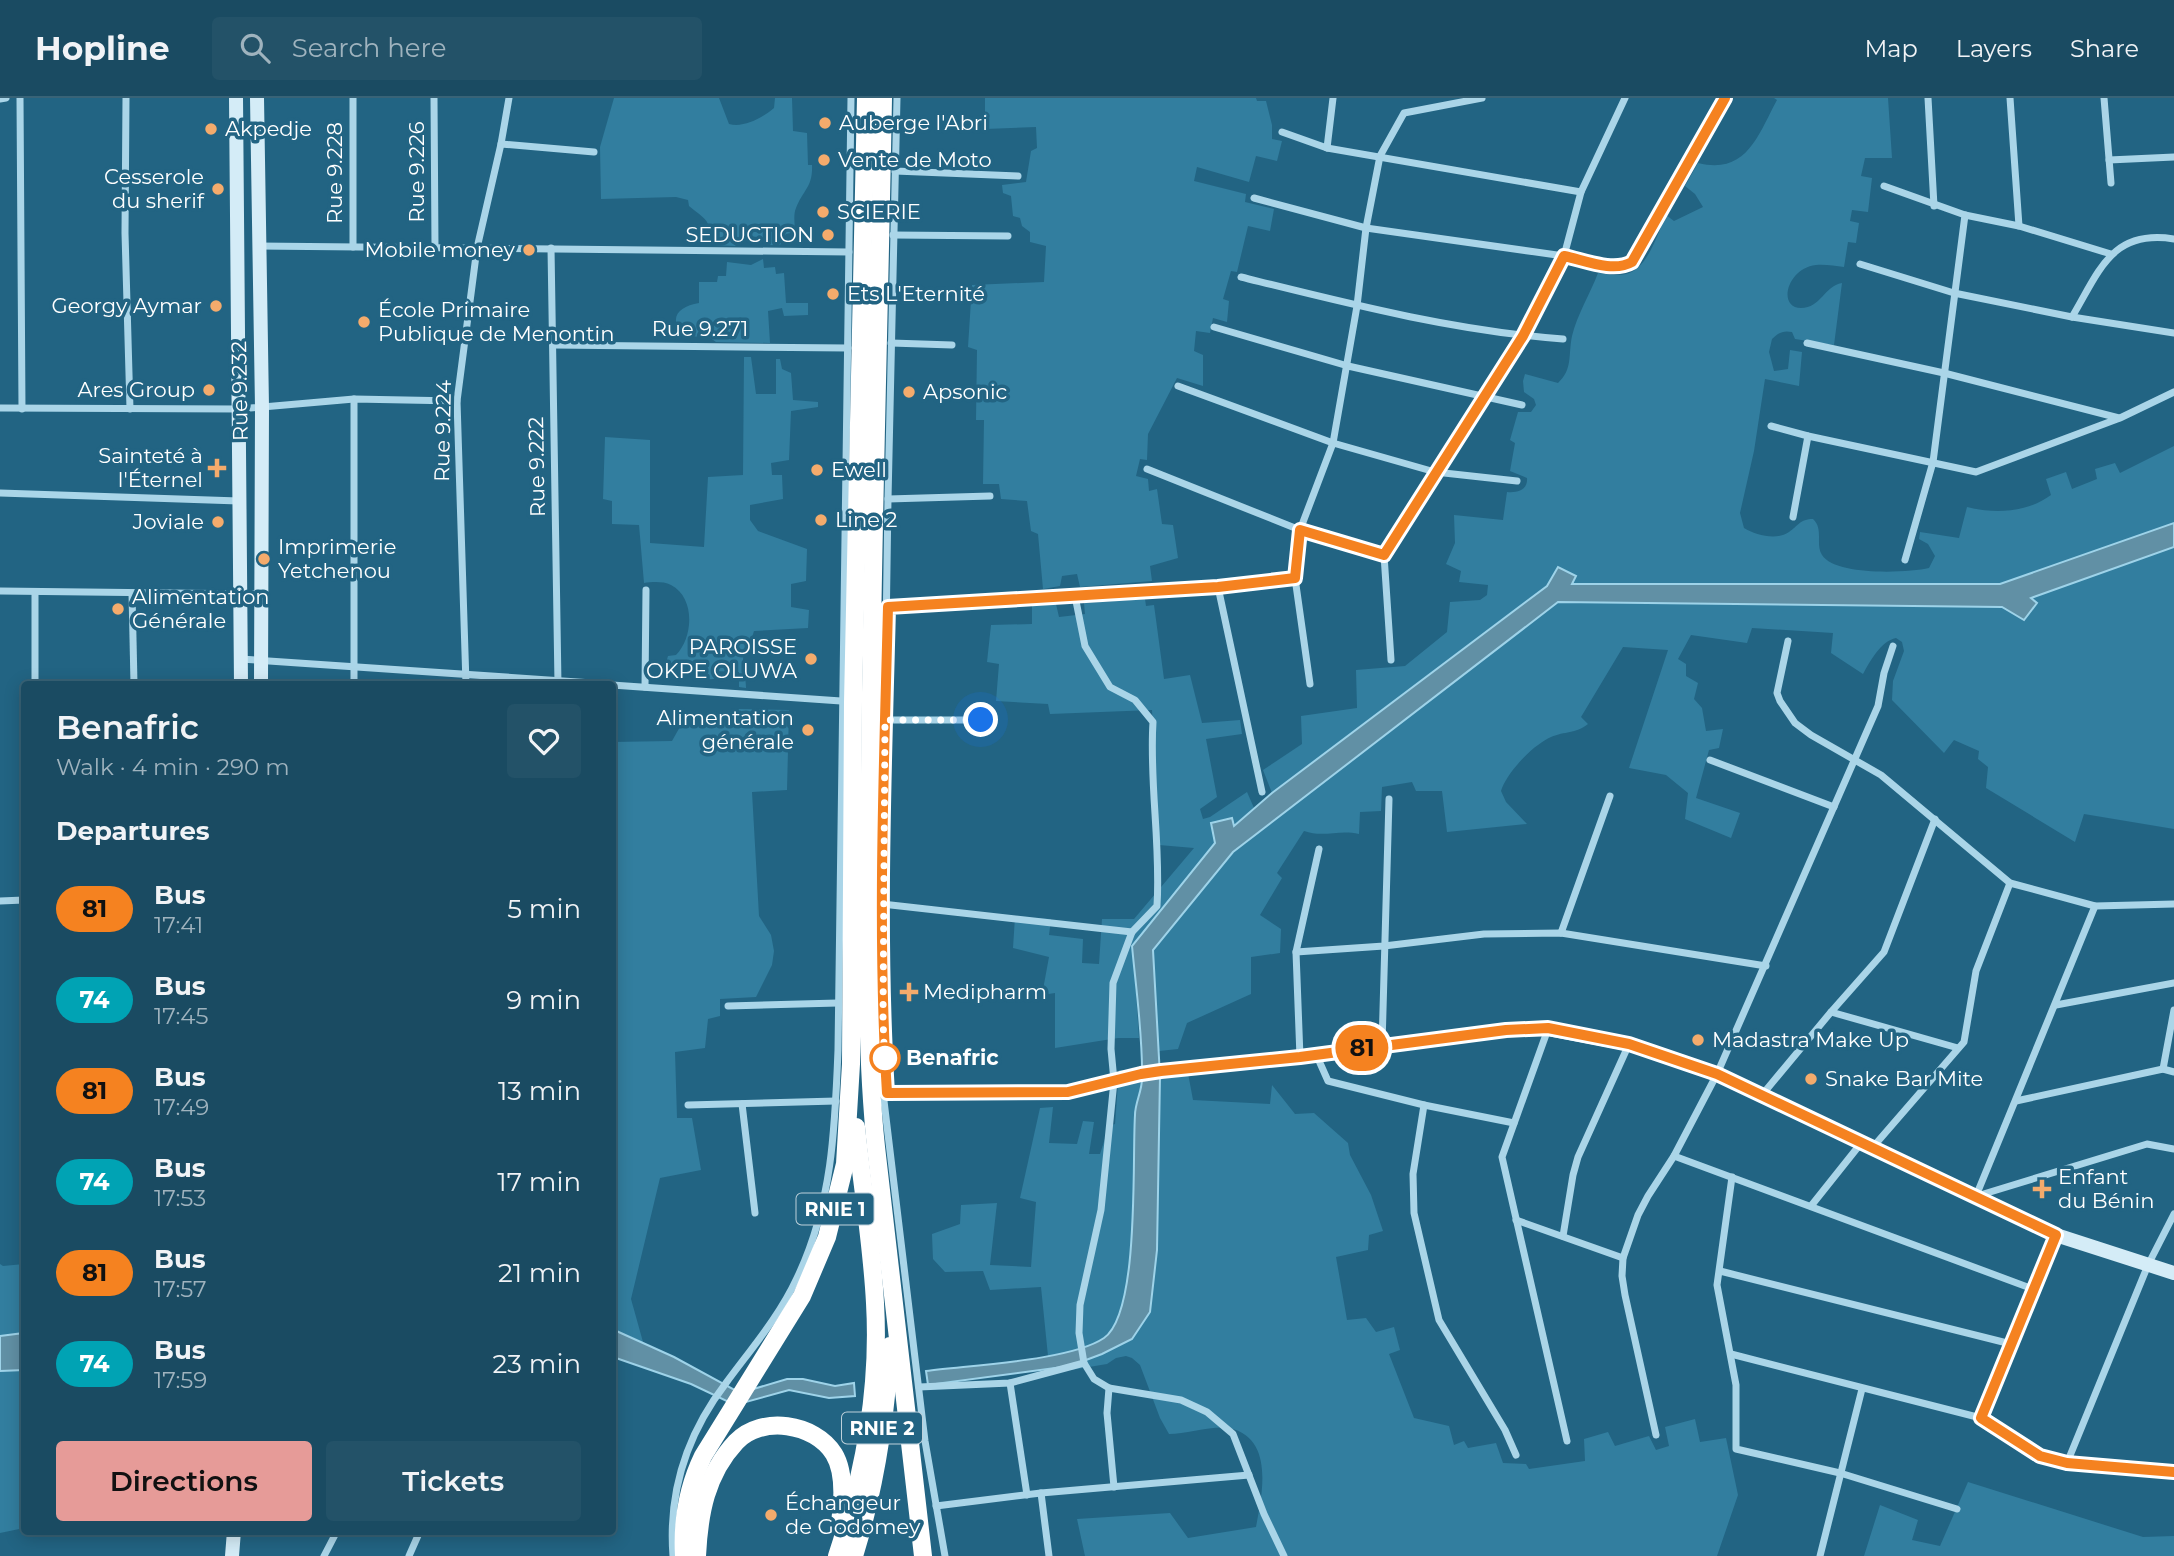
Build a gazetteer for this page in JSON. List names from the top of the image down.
{
  "streets": {
    "highway": ["RNIE 1", "RNIE 2"],
    "street": [
      "Rue 9.226",
      "Rue 9.228",
      "Rue 9.271",
      "Rue 9.232",
      "Rue 9.224",
      "Rue 9.222"
    ]
  },
  "crossings": [
    ["Rue 9.271", "Rue 9.222"],
    ["RNIE 1", "RNIE 2"]
  ],
  "places": {
    "other": [
      "Auberge l'Abri",
      "Akpedje",
      "Vente de Moto",
      "Cesserole du sherif",
      "SCIERIE",
      "SEDUCTION",
      "Mobile money",
      "Ets L'Eternité",
      "Georgy Aymar",
      "École Primaire Publique de Menontin",
      "Ares Group",
      "Apsonic",
      "Ewell",
      "Line 2",
      "Joviale",
      "Imprimerie Yetchenou",
      "Alimentation Générale",
      "PAROISSE OKPE OLUWA",
      "Alimentation générale",
      "Madastra Make Up",
      "Benafric",
      "Snake Bar Mite",
      "Échangeur de Godomey"
    ],
    "health": ["Sainteté à l'Éternel", "Medipharm", "Enfant du Bénin"]
  },
  "lines": ["bus line 81"],
  "page": {
    "header": "Hopline",
    "search": "Search here",
    "nav": ["Map", "Layers", "Share"],
    "on_map": "81",
    "heading": [
      ["Benafric", "Walk · 4 min · 290 m"],
      "Departures"
    ],
    "list": [
      {
        "mark": "81",
        "name": "Bus",
        "note": "17:41",
        "value": "5 min"
      },
      {
        "mark": "74",
        "name": "Bus",
        "note": "17:45",
        "value": "9 min"
      },
      {
        "mark": "81",
        "name": "Bus",
        "note": "17:49",
        "value": "13 min"
      },
      {
        "mark": "74",
        "name": "Bus",
        "note": "17:53",
        "value": "17 min"
      },
      {
        "mark": "81",
        "name": "Bus",
        "note": "17:57",
        "value": "21 min"
      },
      {
        "mark": "74",
        "name": "Bus",
        "note": "17:59",
        "value": "23 min"
      }
    ],
    "buttons": ["Directions", "Tickets"]
  }
}
